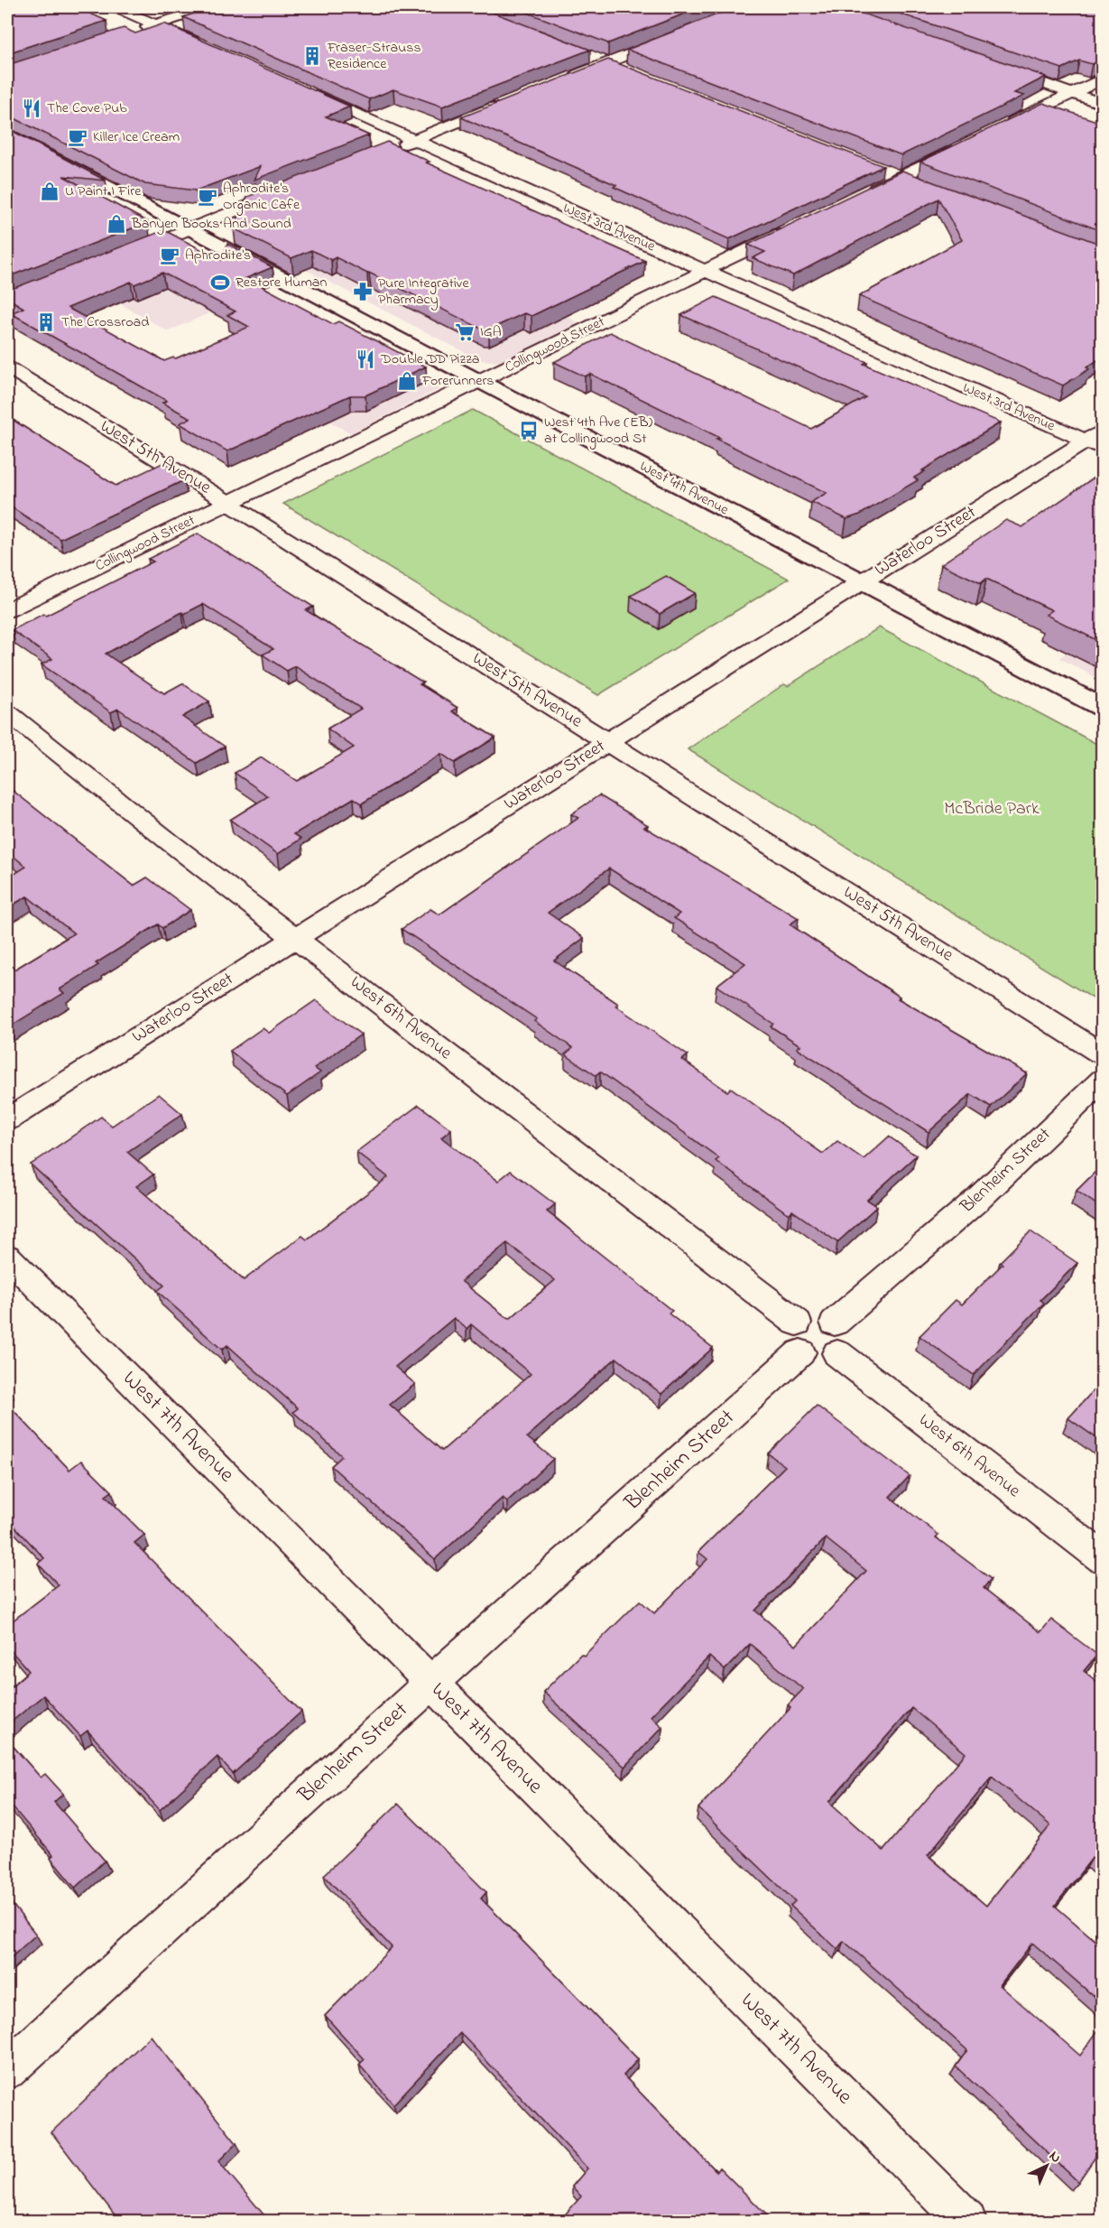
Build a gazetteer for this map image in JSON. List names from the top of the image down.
{
  "streets": {
    "main road": ["West 4th Avenue"],
    "street": [
      "West 3rd Avenue",
      "Collingwood Street",
      "West 5th Avenue",
      "Waterloo Street",
      "West 6th Avenue",
      "Blenheim Street",
      "West 7th Avenue"
    ]
  },
  "crossings": [
    ["West 3rd Avenue", "Collingwood Street"],
    ["West 3rd Avenue", "Waterloo Street"],
    ["Collingwood Street", "West 5th Avenue"],
    ["Collingwood Street", "West 4th Avenue"],
    ["West 5th Avenue", "Waterloo Street"],
    ["West 4th Avenue", "Waterloo Street"],
    ["Waterloo Street", "West 6th Avenue"],
    ["West 6th Avenue", "Blenheim Street"],
    ["Blenheim Street", "West 7th Avenue"]
  ],
  "parks": ["McBride Park"],
  "places": {
    "building": ["Fraser-Strauss Residence", "The Crossroad"],
    "restaurant": ["The Cove Pub", "Double DD Pizza"],
    "cafe": ["Killer Ice Cream", "Aphrodite's Organic Cafe", "Aphrodite's"],
    "shop": ["U Paint I Fire", "Banyen Books And Sound", "Forerunners"],
    "sports": ["Restore Human"],
    "pharmacy": ["Pure Integrative Pharmacy"],
    "supermarket": ["IGA"],
    "bus stop": ["West 4th Ave (EB) at Collingwood St"]
  },
  "north": "top right"
}
